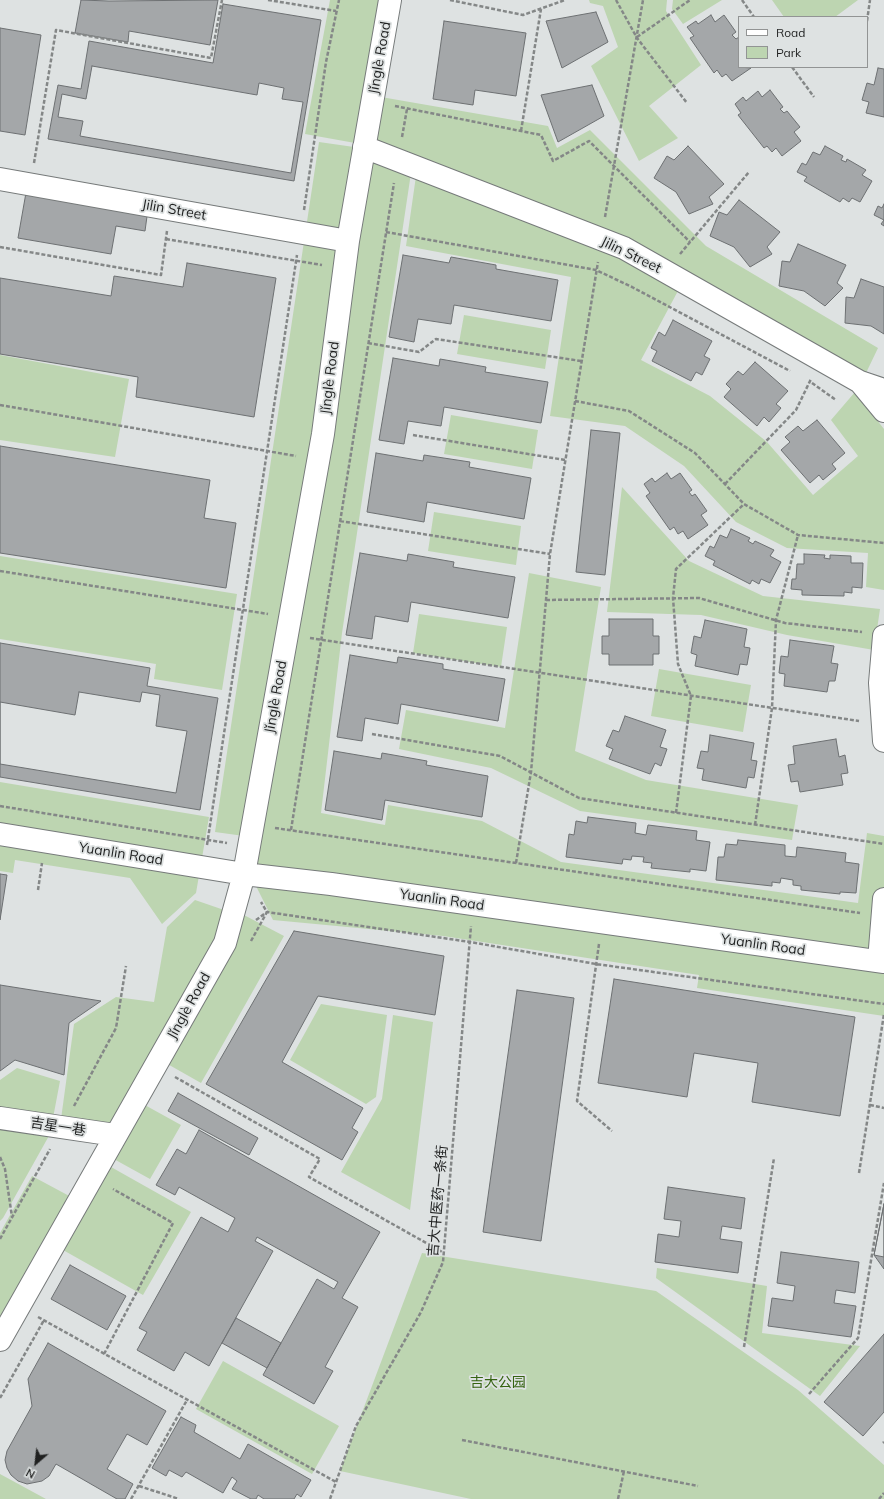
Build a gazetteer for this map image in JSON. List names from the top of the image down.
{
  "streets": {
    "street": [
      "Jǐnglè Road",
      "Jilin Street",
      "Yuanlin Road",
      "吉星一巷"
    ],
    "path": ["吉大中医药一条街"]
  },
  "crossings": [
    ["Jǐnglè Road", "Jilin Street"],
    ["Jǐnglè Road", "Yuanlin Road"],
    ["Jǐnglè Road", "吉星一巷"],
    ["Yuanlin Road", "吉大中医药一条街"]
  ],
  "parks": ["吉大公园"],
  "legend": ["Road", "Park"],
  "north": "bottom left"
}
